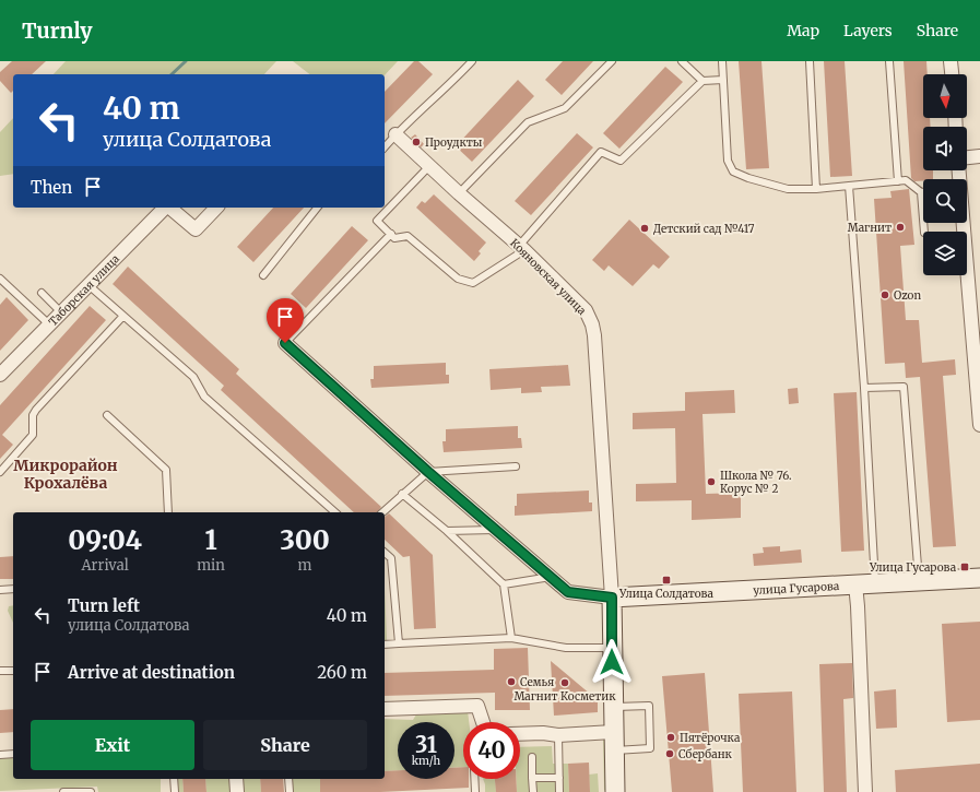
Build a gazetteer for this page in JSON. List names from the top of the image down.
{
  "streets": {
    "street": ["Кояновская улица", "Таборская улица", "улица Гусарова"]
  },
  "crossings": [
    ["Кояновская улица", "улица Гусарова"]
  ],
  "districts": ["Микрорайон Крохалёва"],
  "places": {
    "other": [
      "Проудкты",
      "Магнит",
      "Детский сад №417",
      "Ozon",
      "Школа № 76. Корус № 2",
      "Семья",
      "Магнит Косметик",
      "Пятёрочка",
      "Сбербанк"
    ],
    "transit": ["Улица Гусарова", "Улица Солдатова"]
  },
  "north": "bottom",
  "page": {
    "header": "Turnly",
    "nav": ["Map", "Layers", "Share"],
    "turn": ["40 m", "улица Солдатова"],
    "then": "Then",
    "eta": [
      "09:04",
      "Arrival",
      "1",
      "min",
      "300",
      "m"
    ],
    "list": [
      {
        "name": "Turn left",
        "note": "улица Солдатова",
        "value": "40 m"
      },
      {
        "name": "Arrive at destination",
        "value": "260 m"
      }
    ],
    "buttons": ["Exit", "Share"],
    "speed": "31 km/h",
    "limit": "40"
  }
}
